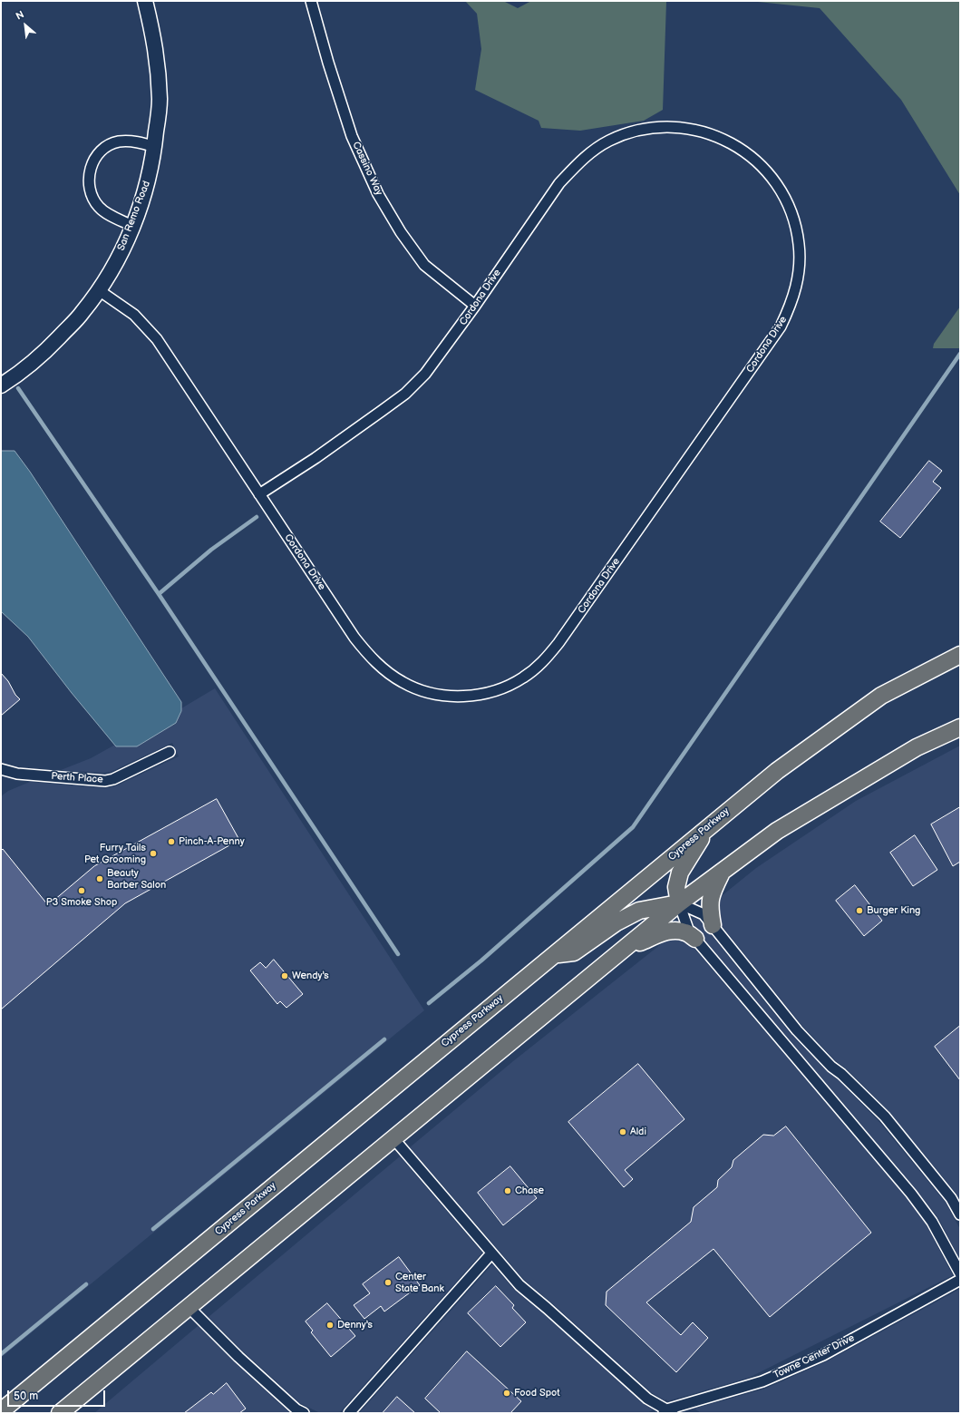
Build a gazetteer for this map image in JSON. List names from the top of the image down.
{
  "streets": {
    "main road": ["Cypress Parkway"],
    "street": [
      "Cassino Way",
      "San Remo Road",
      "Cordona Drive",
      "Perth Place",
      "Towne Center Drive"
    ]
  },
  "crossings": [
    ["Cassino Way", "Cordona Drive"],
    ["San Remo Road", "Cordona Drive"]
  ],
  "places": [
    "Pinch-A-Penny",
    "Furry Tails Pet Grooming",
    "Beauty Barber Salon",
    "P3 Smoke Shop",
    "Burger King",
    "Wendy's",
    "Aldi",
    "Chase",
    "Center State Bank",
    "Denny's",
    "Food Spot"
  ],
  "scale_bar": "50 m",
  "north": "top left"
}
